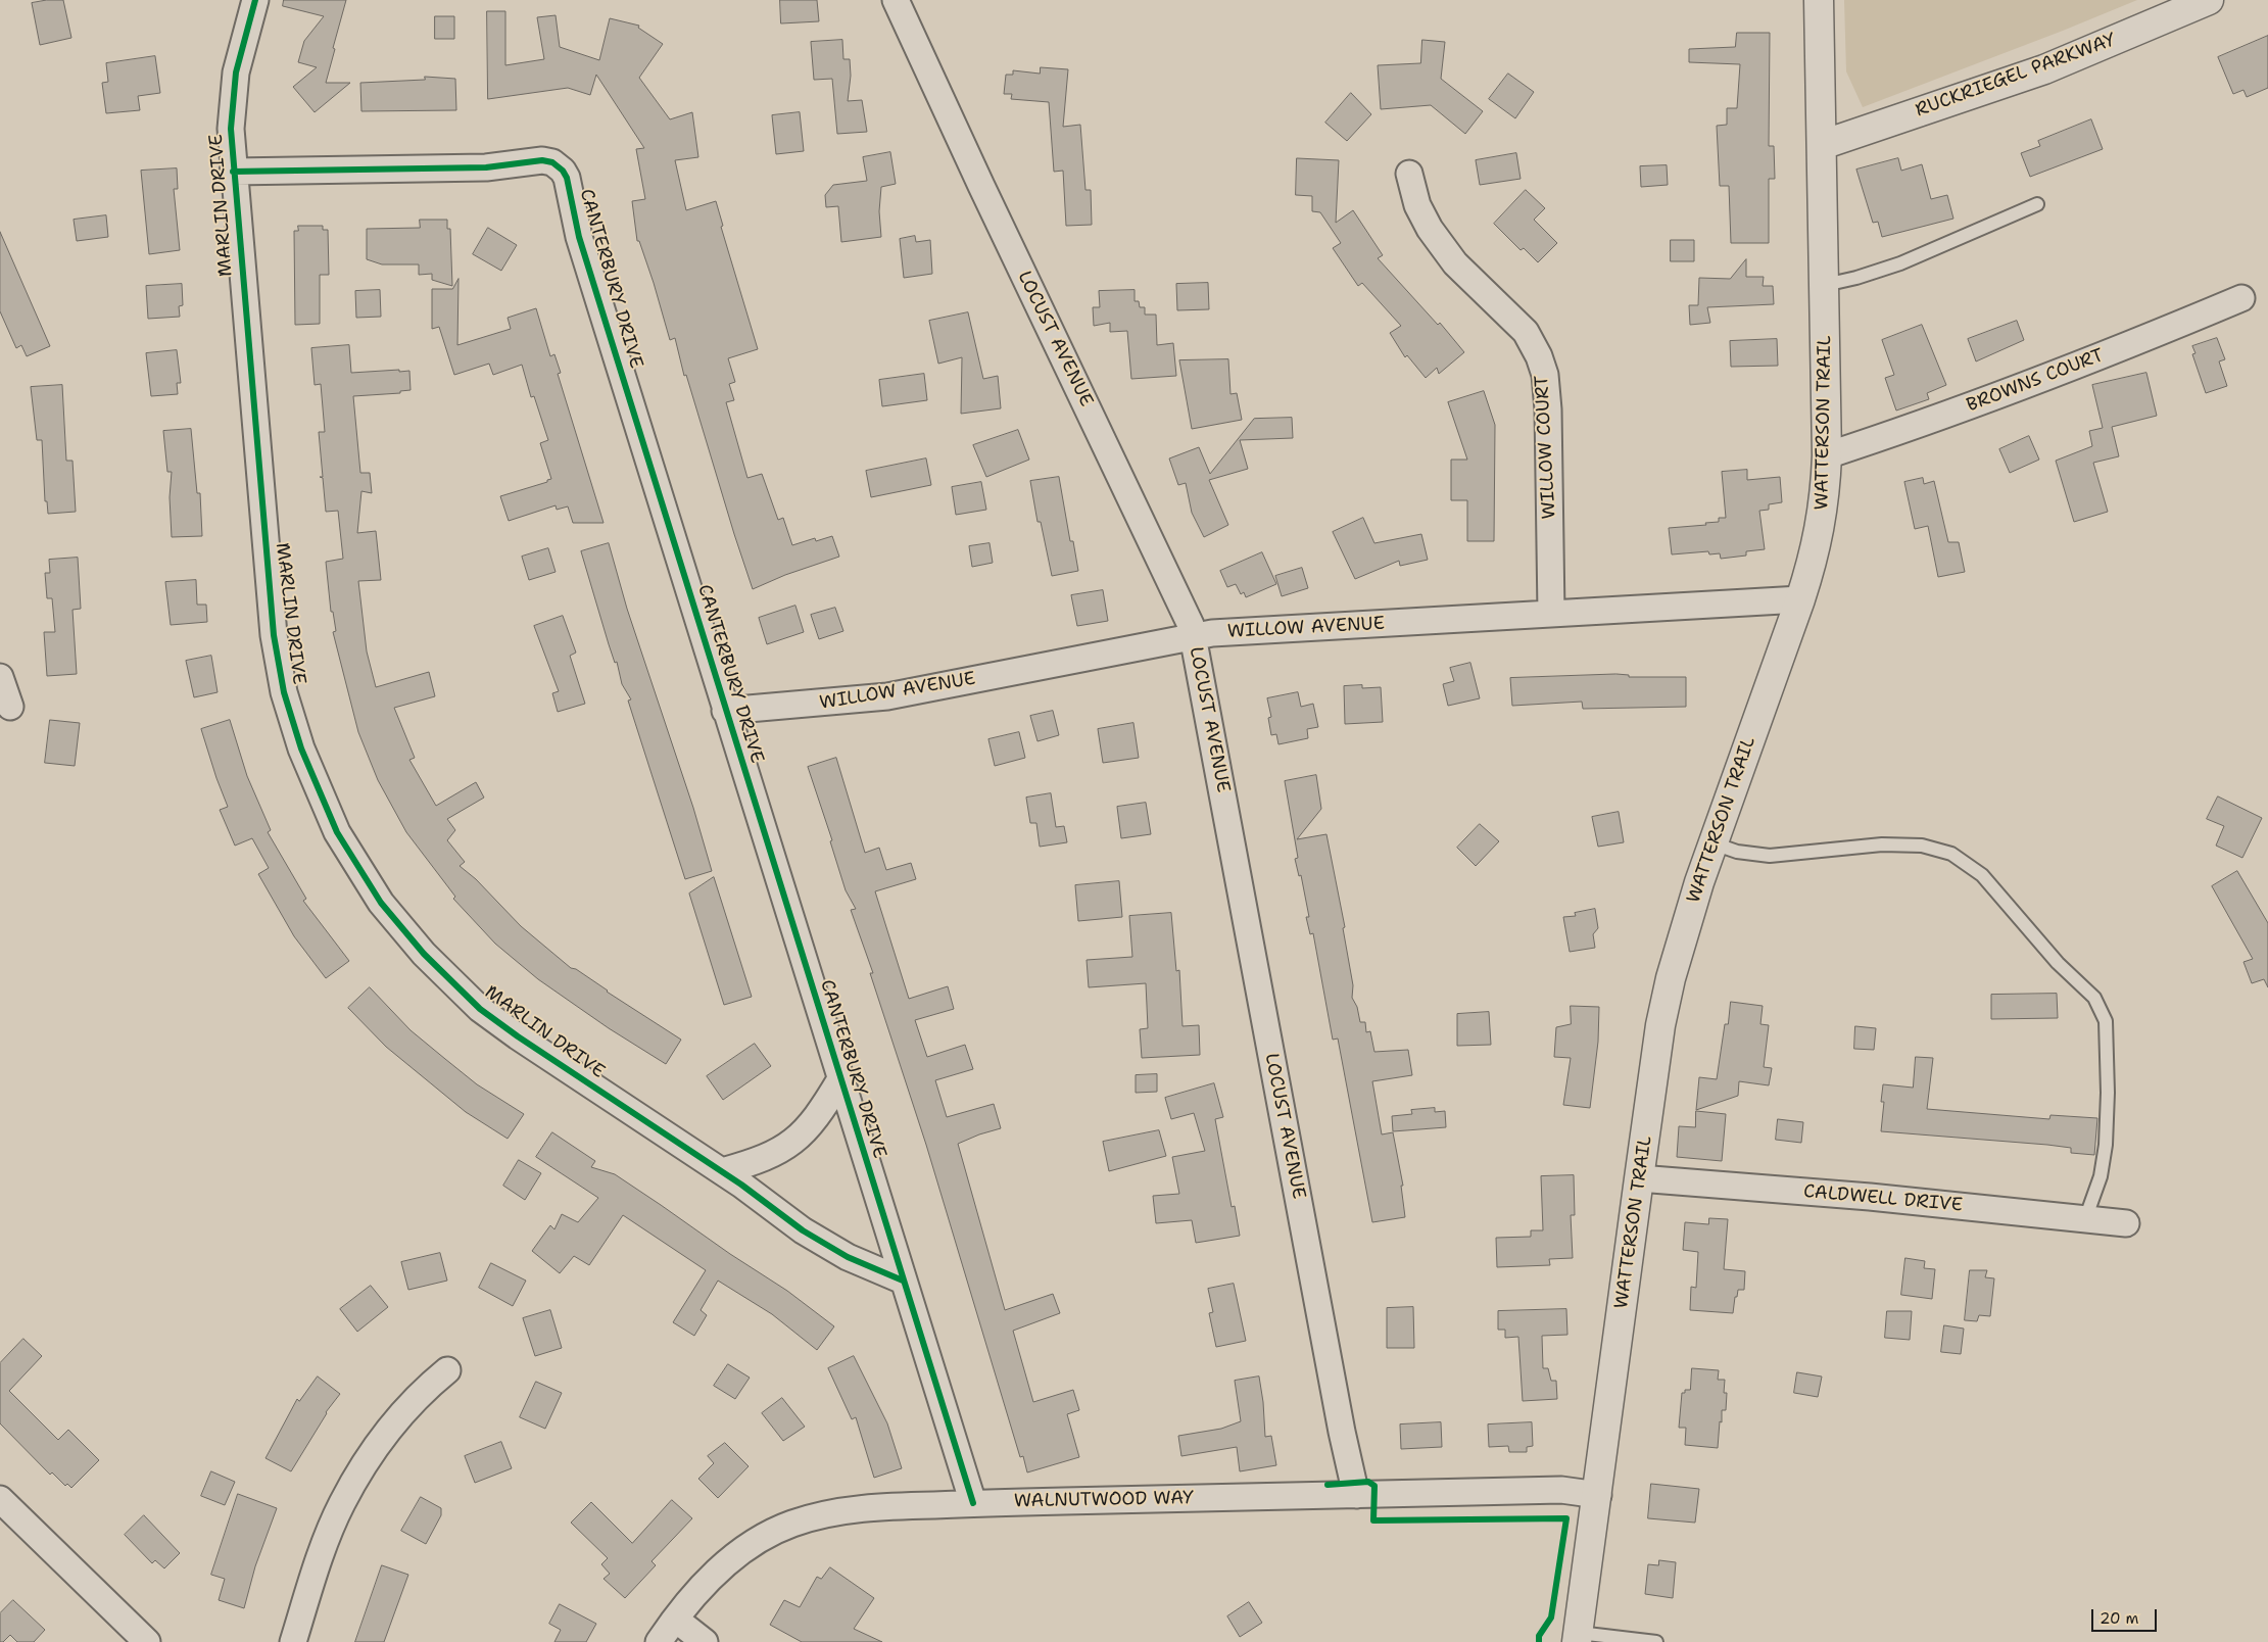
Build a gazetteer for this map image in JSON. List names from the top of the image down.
{
  "streets": {
    "main road": ["RUCKRIEGEL PARKWAY", "WATTERSON TRAIL"],
    "street": [
      "MARLIN DRIVE",
      "CANTERBURY DRIVE",
      "LOCUST AVENUE",
      "BROWNS COURT",
      "WILLOW COURT",
      "WILLOW AVENUE",
      "CALDWELL DRIVE",
      "WALNUTWOOD WAY"
    ]
  },
  "crossings": [
    ["RUCKRIEGEL PARKWAY", "WATTERSON TRAIL"],
    ["MARLIN DRIVE", "CANTERBURY DRIVE"],
    ["CANTERBURY DRIVE", "WILLOW AVENUE"],
    ["CANTERBURY DRIVE", "WALNUTWOOD WAY"],
    ["LOCUST AVENUE", "WILLOW AVENUE"],
    ["LOCUST AVENUE", "WALNUTWOOD WAY"],
    ["BROWNS COURT", "WATTERSON TRAIL"],
    ["WATTERSON TRAIL", "WILLOW AVENUE"],
    ["WATTERSON TRAIL", "CALDWELL DRIVE"],
    ["WATTERSON TRAIL", "WALNUTWOOD WAY"],
    ["WILLOW COURT", "WILLOW AVENUE"]
  ],
  "scale_bar": "20 m"
}
